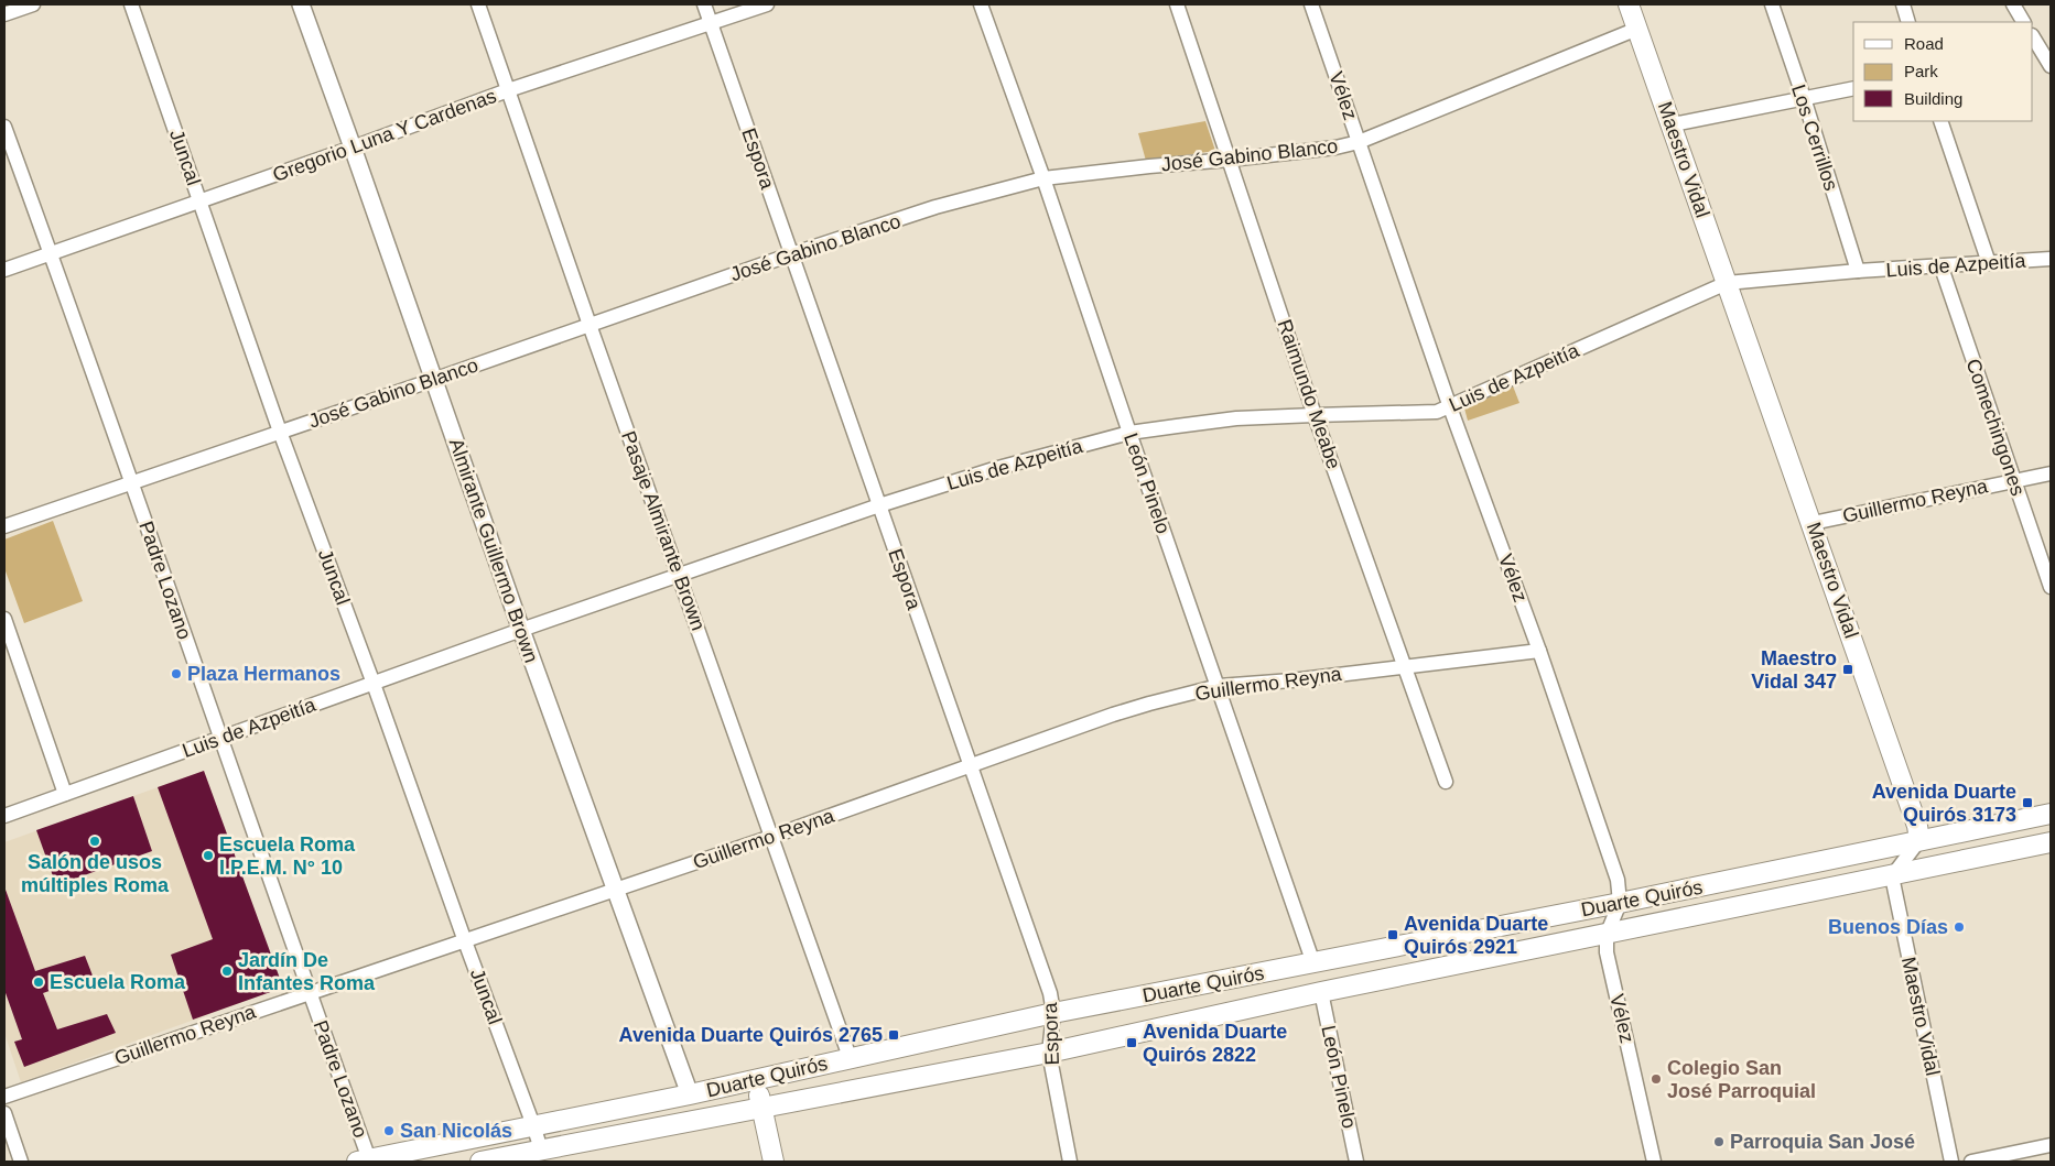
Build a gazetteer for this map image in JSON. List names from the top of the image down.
{
  "streets": {
    "main road": ["Maestro Vidal", "Duarte Quirós"],
    "street": [
      "Vélez",
      "Gregorio Luna Y Cardenas",
      "Los Cerrillos",
      "José Gabino Blanco",
      "Juncal",
      "Espora",
      "Luis de Azpeitía",
      "Raimundo Meabe",
      "Comechingones",
      "León Pinelo",
      "Guillermo Reyna",
      "Pasaje Almirante Brown",
      "Almirante Guillermo Brown",
      "Padre Lozano"
    ]
  },
  "crossings": [
    ["Vélez", "José Gabino Blanco"],
    ["Vélez", "Luis de Azpeitía"],
    ["Vélez", "Guillermo Reyna"],
    ["Vélez", "Duarte Quirós"],
    ["Gregorio Luna Y Cardenas", "Juncal"],
    ["Gregorio Luna Y Cardenas", "Espora"],
    ["Gregorio Luna Y Cardenas", "Pasaje Almirante Brown"],
    ["Gregorio Luna Y Cardenas", "Almirante Guillermo Brown"],
    ["Gregorio Luna Y Cardenas", "Padre Lozano"],
    ["Los Cerrillos", "Luis de Azpeitía"],
    ["José Gabino Blanco", "Juncal"],
    ["José Gabino Blanco", "Espora"],
    ["José Gabino Blanco", "Maestro Vidal"],
    ["José Gabino Blanco", "Raimundo Meabe"],
    ["José Gabino Blanco", "León Pinelo"],
    ["José Gabino Blanco", "Pasaje Almirante Brown"],
    ["José Gabino Blanco", "Almirante Guillermo Brown"],
    ["José Gabino Blanco", "Padre Lozano"],
    ["Juncal", "Luis de Azpeitía"],
    ["Juncal", "Guillermo Reyna"],
    ["Juncal", "Duarte Quirós"],
    ["Espora", "Luis de Azpeitía"],
    ["Espora", "Guillermo Reyna"],
    ["Espora", "Duarte Quirós"],
    ["Maestro Vidal", "Luis de Azpeitía"],
    ["Maestro Vidal", "Guillermo Reyna"],
    ["Maestro Vidal", "Duarte Quirós"],
    ["Luis de Azpeitía", "Raimundo Meabe"],
    ["Luis de Azpeitía", "Comechingones"],
    ["Luis de Azpeitía", "León Pinelo"],
    ["Luis de Azpeitía", "Pasaje Almirante Brown"],
    ["Luis de Azpeitía", "Almirante Guillermo Brown"],
    ["Luis de Azpeitía", "Padre Lozano"],
    ["Raimundo Meabe", "Guillermo Reyna"],
    ["Comechingones", "Guillermo Reyna"],
    ["León Pinelo", "Guillermo Reyna"],
    ["León Pinelo", "Duarte Quirós"],
    ["Guillermo Reyna", "Pasaje Almirante Brown"],
    ["Guillermo Reyna", "Almirante Guillermo Brown"],
    ["Guillermo Reyna", "Padre Lozano"],
    ["Pasaje Almirante Brown", "Duarte Quirós"],
    ["Almirante Guillermo Brown", "Duarte Quirós"],
    ["Padre Lozano", "Duarte Quirós"]
  ],
  "places": {
    "transit": [
      "Maestro Vidal 347",
      "Avenida Duarte Quirós 3173",
      "Avenida Duarte Quirós 2921",
      "Avenida Duarte Quirós 2765",
      "Avenida Duarte Quirós 2822"
    ],
    "other": [
      "Plaza Hermanos",
      "Salón de usos múltiples Roma",
      "Escuela Roma I.P.E.M. N° 10",
      "Buenos Días",
      "Jardín De Infantes Roma",
      "Escuela Roma",
      "Colegio San José Parroquial",
      "San Nicolás",
      "Parroquia San José"
    ]
  },
  "legend": ["Road", "Park", "Building"]
}
